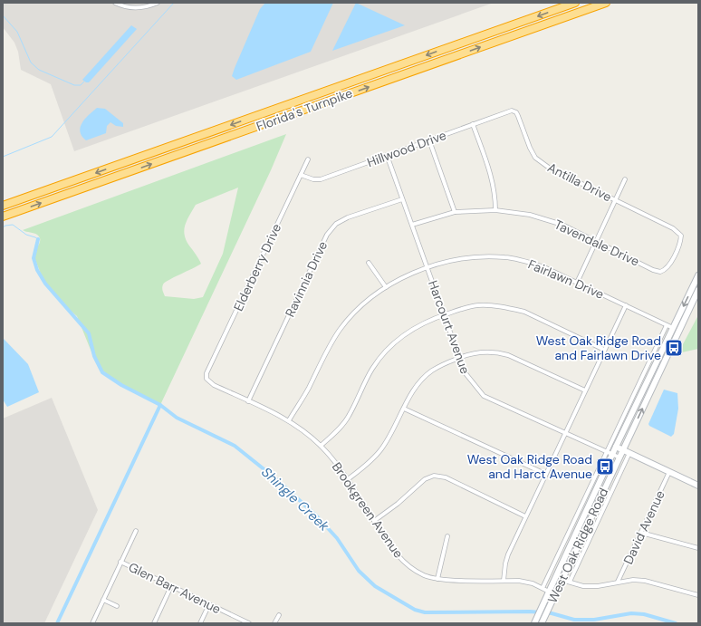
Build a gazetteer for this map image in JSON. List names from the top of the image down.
{
  "streets": {
    "highway": ["Florida's Turnpike"],
    "street": [
      "Hillwood Drive",
      "Antilla Drive",
      "Tavendale Drive",
      "Elderberry Drive",
      "Ravinnia Drive",
      "Fairlawn Drive",
      "Harcourt Avenue",
      "Brookgreen Avenue",
      "David Avenue",
      "West Oak Ridge Road",
      "Glen Barr Avenue"
    ]
  },
  "crossings": [
    ["Hillwood Drive", "Antilla Drive"],
    ["Hillwood Drive", "Elderberry Drive"],
    ["Hillwood Drive", "Harcourt Avenue"],
    ["Antilla Drive", "Tavendale Drive"],
    ["Tavendale Drive", "Harcourt Avenue"],
    ["Elderberry Drive", "Brookgreen Avenue"],
    ["Ravinnia Drive", "Harcourt Avenue"],
    ["Ravinnia Drive", "Brookgreen Avenue"],
    ["Fairlawn Drive", "Harcourt Avenue"],
    ["Fairlawn Drive", "Brookgreen Avenue"],
    ["Fairlawn Drive", "West Oak Ridge Road"],
    ["Harcourt Avenue", "West Oak Ridge Road"],
    ["Brookgreen Avenue", "West Oak Ridge Road"]
  ],
  "water": ["Shingle Creek"],
  "places": {
    "bus stop": ["West Oak Ridge Road and Fairlawn Drive", "West Oak Ridge Road and Harct Avenue"]
  }
}
